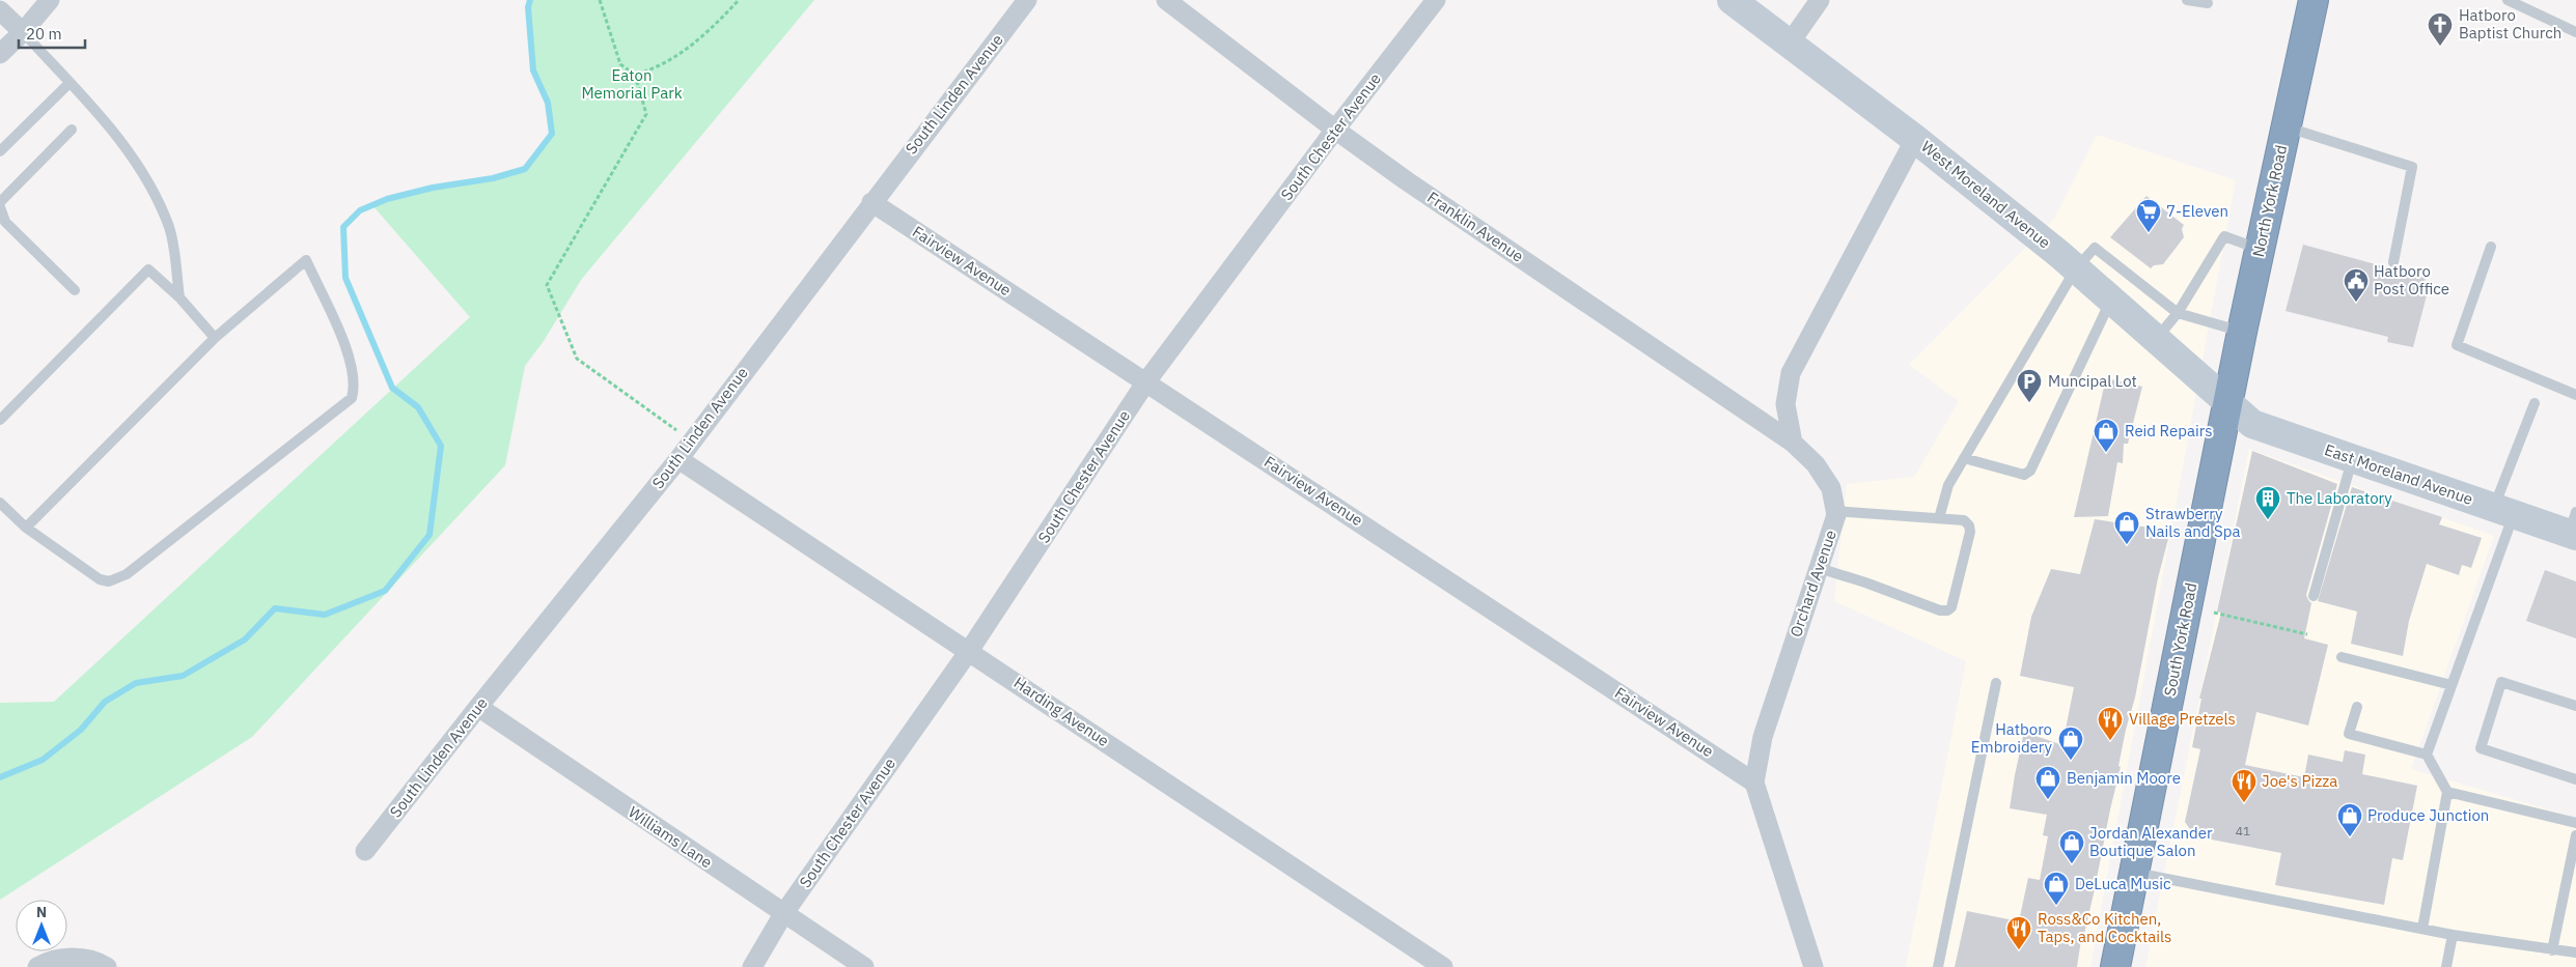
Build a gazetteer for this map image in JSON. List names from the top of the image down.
{
  "streets": {
    "highway": ["North York Road", "South York Road"],
    "street": [
      "South Linden Avenue",
      "South Chester Avenue",
      "West Moreland Avenue",
      "Franklin Avenue",
      "Fairview Avenue",
      "East Moreland Avenue",
      "Orchard Avenue",
      "Harding Avenue",
      "Williams Lane"
    ]
  },
  "crossings": [
    ["South Linden Avenue", "Fairview Avenue"],
    ["South Linden Avenue", "Harding Avenue"],
    ["South Linden Avenue", "Williams Lane"],
    ["South Chester Avenue", "Franklin Avenue"],
    ["South Chester Avenue", "Fairview Avenue"],
    ["South Chester Avenue", "Harding Avenue"],
    ["South Chester Avenue", "Williams Lane"],
    ["West Moreland Avenue", "North York Road"],
    ["West Moreland Avenue", "East Moreland Avenue"],
    ["West Moreland Avenue", "South York Road"],
    ["North York Road", "East Moreland Avenue"],
    ["North York Road", "South York Road"],
    ["Franklin Avenue", "Orchard Avenue"],
    ["Fairview Avenue", "Orchard Avenue"],
    ["East Moreland Avenue", "South York Road"]
  ],
  "parks": ["Eaton Memorial Park"],
  "places": {
    "church": ["Hatboro Baptist Church"],
    "supermarket": ["7-Eleven"],
    "public building": ["Hatboro Post Office"],
    "parking": ["Muncipal Lot"],
    "shop": [
      "Reid Repairs",
      "Strawberry Nails and Spa",
      "Hatboro Embroidery",
      "Benjamin Moore",
      "Produce Junction",
      "Jordan Alexander Boutique Salon",
      "DeLuca Music"
    ],
    "building": ["The Laboratory"],
    "restaurant": ["Village Pretzels", "Joe's Pizza", "Ross&Co Kitchen, Taps, and Cocktails"]
  },
  "house_numbers": ["41"],
  "scale_bar": "20 m",
  "north": "top"
}
